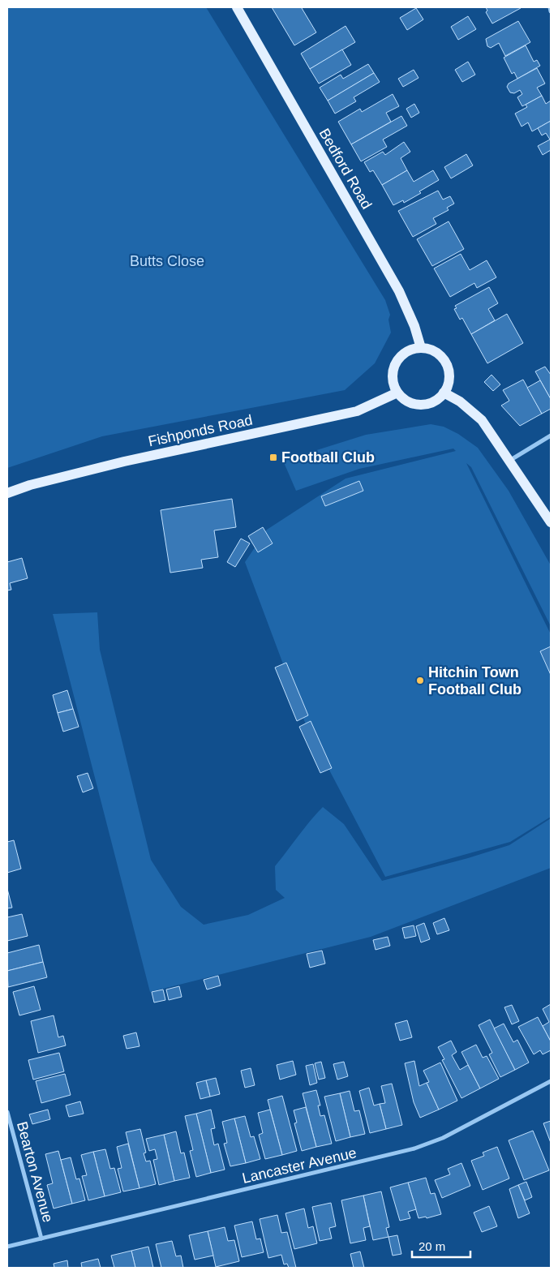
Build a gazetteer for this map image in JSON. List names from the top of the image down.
{
  "streets": {
    "main road": ["Bedford Road", "Fishponds Road"],
    "street": ["Lancaster Avenue", "Bearton Avenue"]
  },
  "crossings": [
    ["Bedford Road", "Fishponds Road"],
    ["Lancaster Avenue", "Bearton Avenue"]
  ],
  "parks": ["Butts Close"],
  "places": {
    "transit": ["Football Club"],
    "other": ["Hitchin Town Football Club"]
  },
  "scale_bar": "20 m"
}
